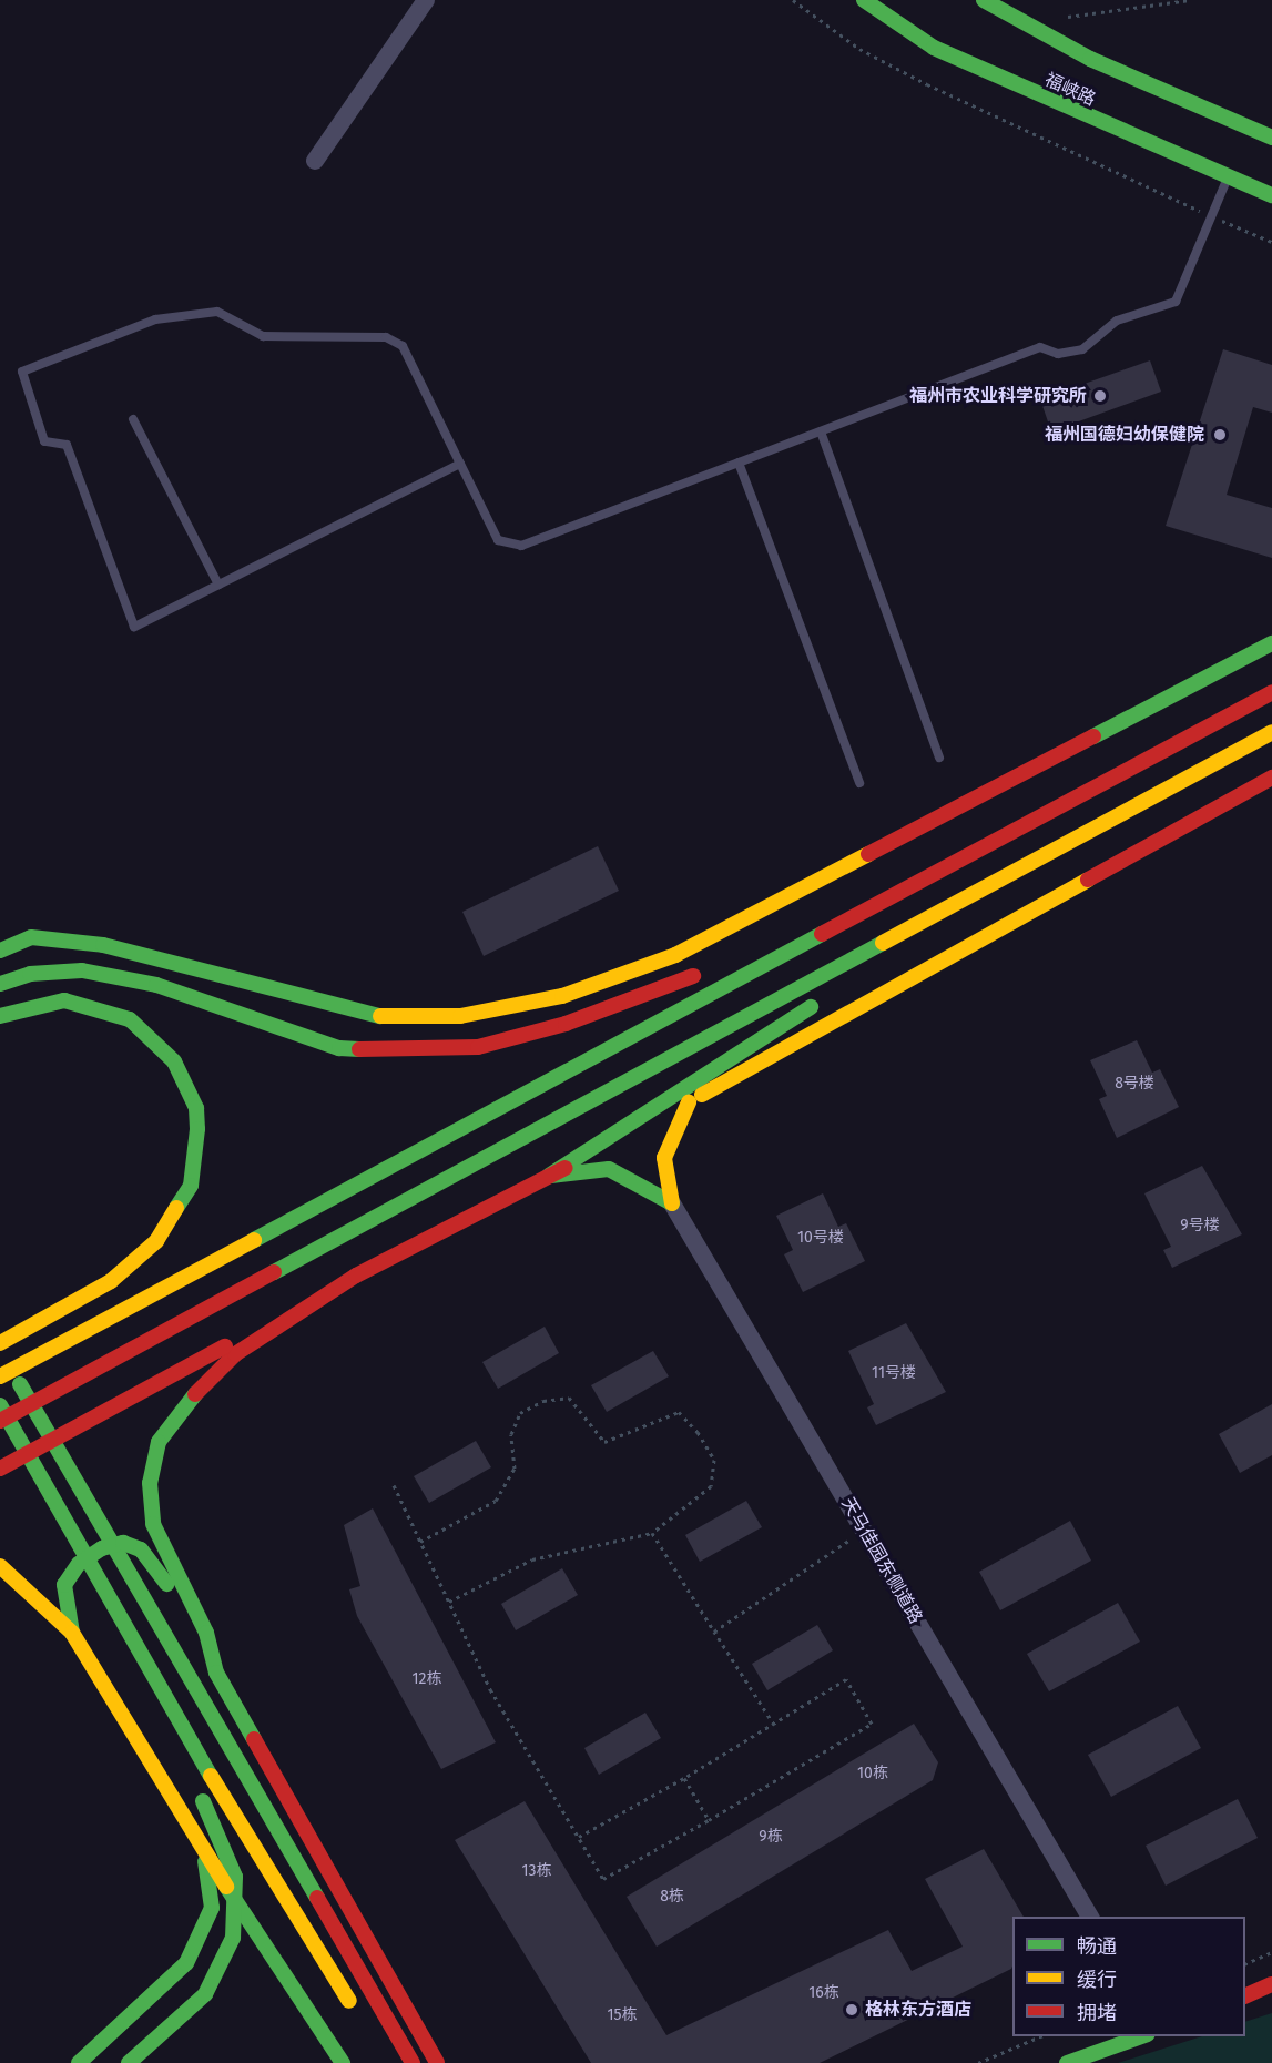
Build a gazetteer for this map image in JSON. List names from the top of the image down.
{
  "streets": {
    "main road": ["福峡路"],
    "street": ["天马佳园东侧道路"]
  },
  "places": ["福州市农业科学研究所", "福州国德妇幼保健院", "格林东方酒店"],
  "house_numbers": [
    "8号楼",
    "9号楼",
    "10号楼",
    "11号楼",
    "12栋",
    "10栋",
    "9栋",
    "13栋",
    "8栋",
    "16栋",
    "15栋"
  ],
  "legend": ["畅通", "缓行", "拥堵"]
}
